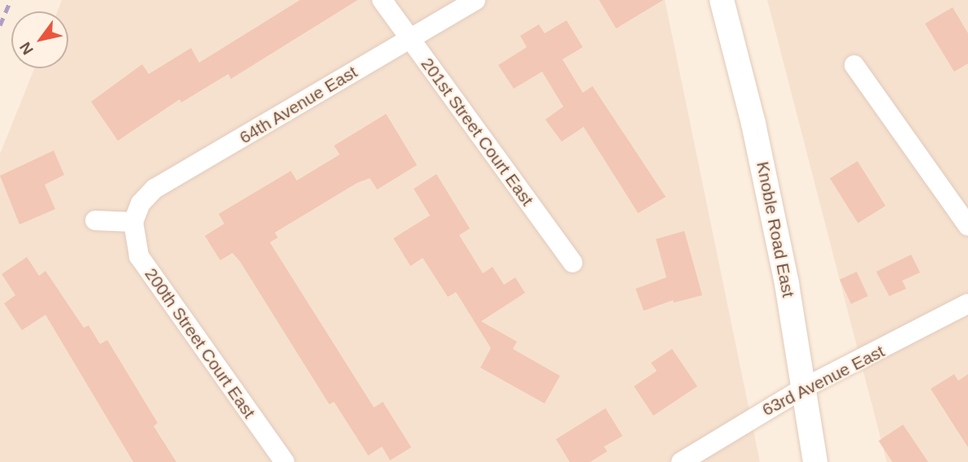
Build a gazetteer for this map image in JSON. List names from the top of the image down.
{
  "streets": {
    "street": [
      "64th Avenue East",
      "201st Street Court East",
      "Knoble Road East",
      "200th Street Court East",
      "63rd Avenue East"
    ]
  },
  "crossings": [
    ["64th Avenue East", "201st Street Court East"],
    ["64th Avenue East", "200th Street Court East"],
    ["Knoble Road East", "63rd Avenue East"]
  ],
  "north": "bottom left"
}
